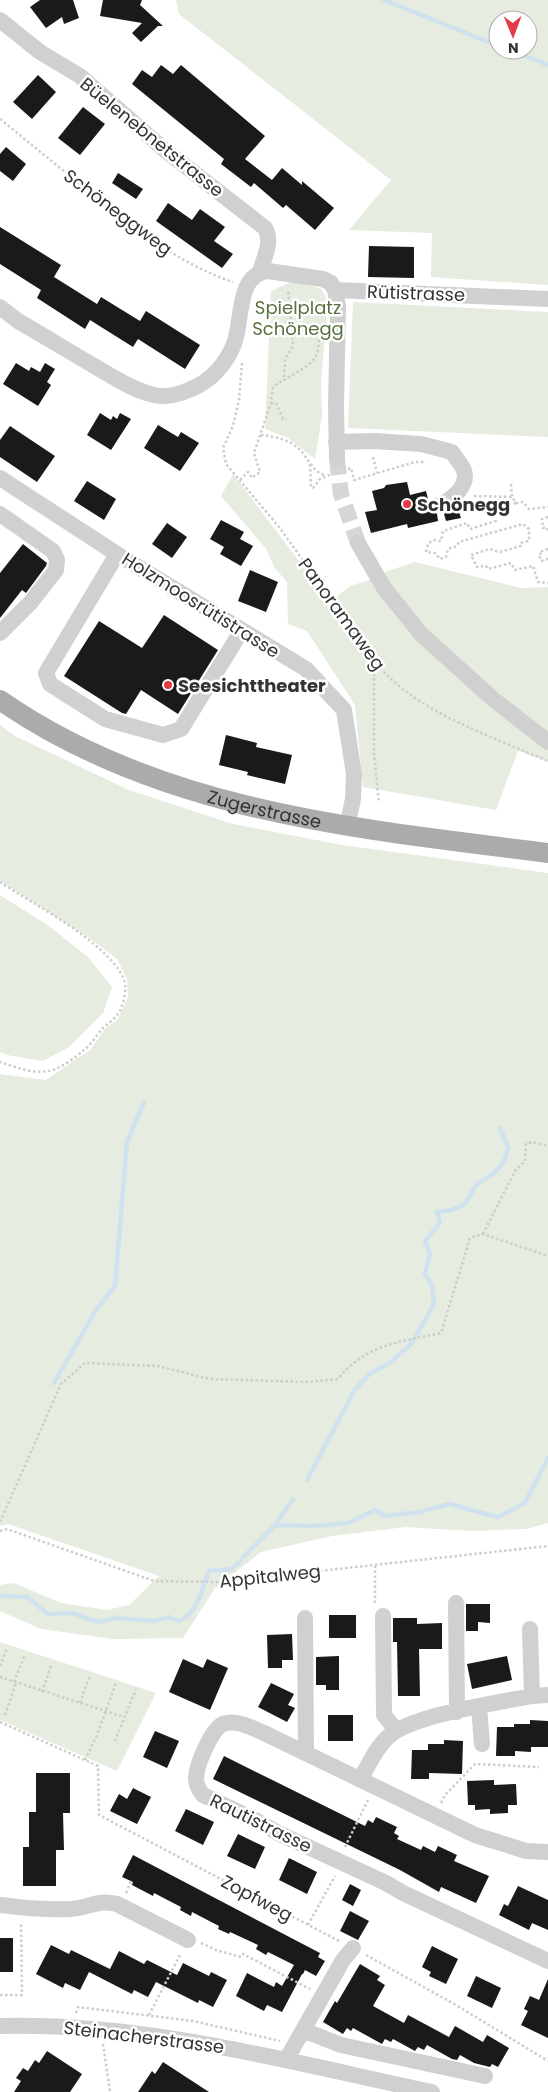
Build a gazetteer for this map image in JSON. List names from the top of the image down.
{
  "streets": {
    "main road": ["Zugerstrasse"],
    "street": [
      "Büelenebnetstrasse",
      "Rütistrasse",
      "Holzmoosrütistrasse",
      "Rautistrasse",
      "Steinacherstrasse"
    ],
    "path": [
      "Schöneggweg",
      "Panoramaweg",
      "Appitalweg",
      "Zopfweg"
    ]
  },
  "crossings": [
    ["Büelenebnetstrasse", "Rütistrasse"],
    ["Holzmoosrütistrasse", "Zugerstrasse"]
  ],
  "parks": ["Spielplatz Schönegg"],
  "places": ["Schönegg", "Seesichttheater"],
  "north": "bottom"
}
